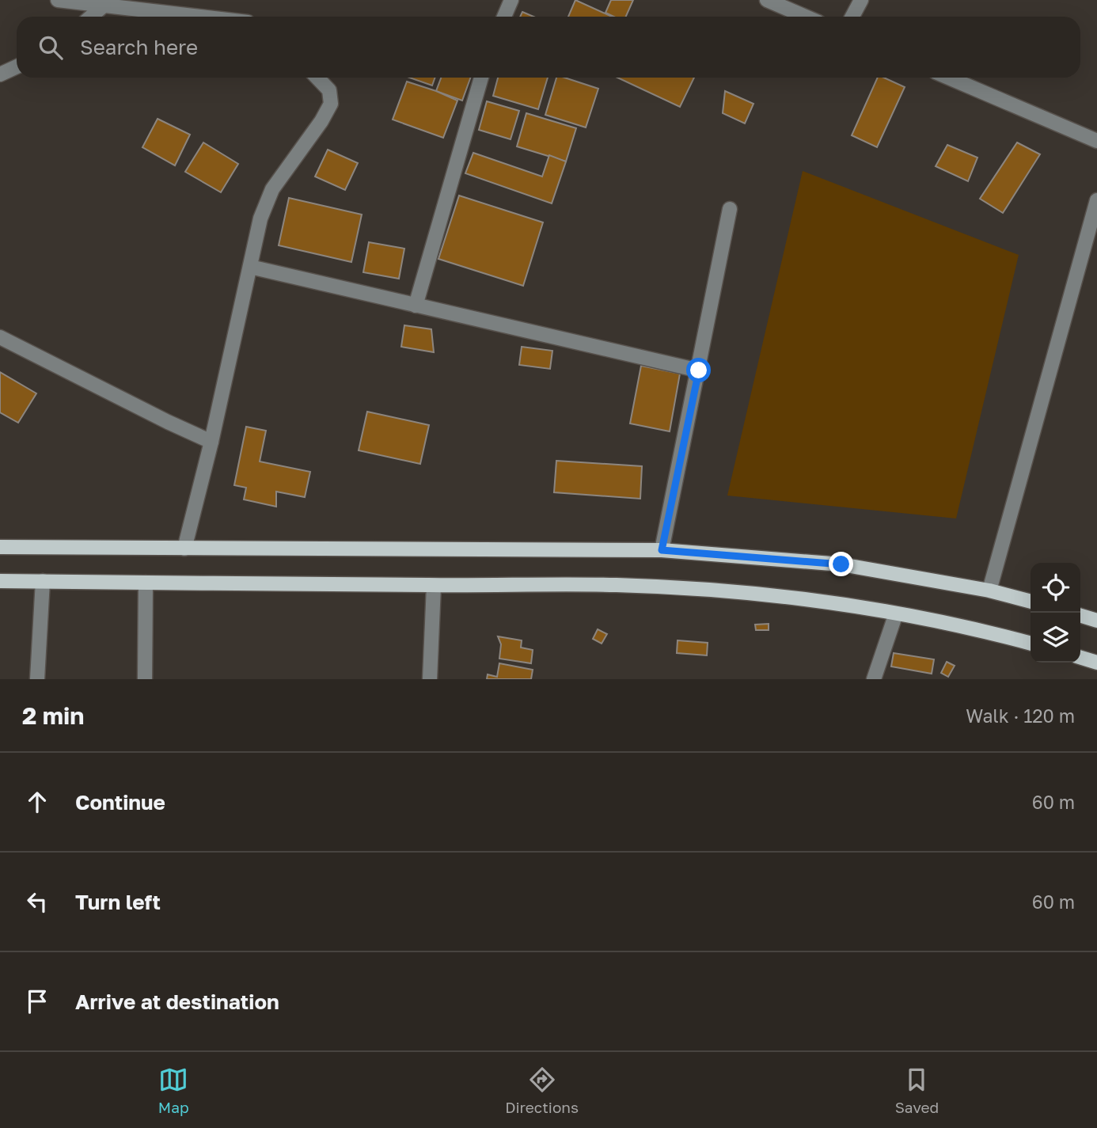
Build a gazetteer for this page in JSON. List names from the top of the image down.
{
  "page": {
    "search": "Search here",
    "heading": ["2 min", "Walk · 120 m"],
    "list": [
      ["Continue", "60 m"],
      ["Turn left", "60 m"],
      "Arrive at destination"
    ],
    "nav": ["Map", "Directions", "Saved"]
  }
}
